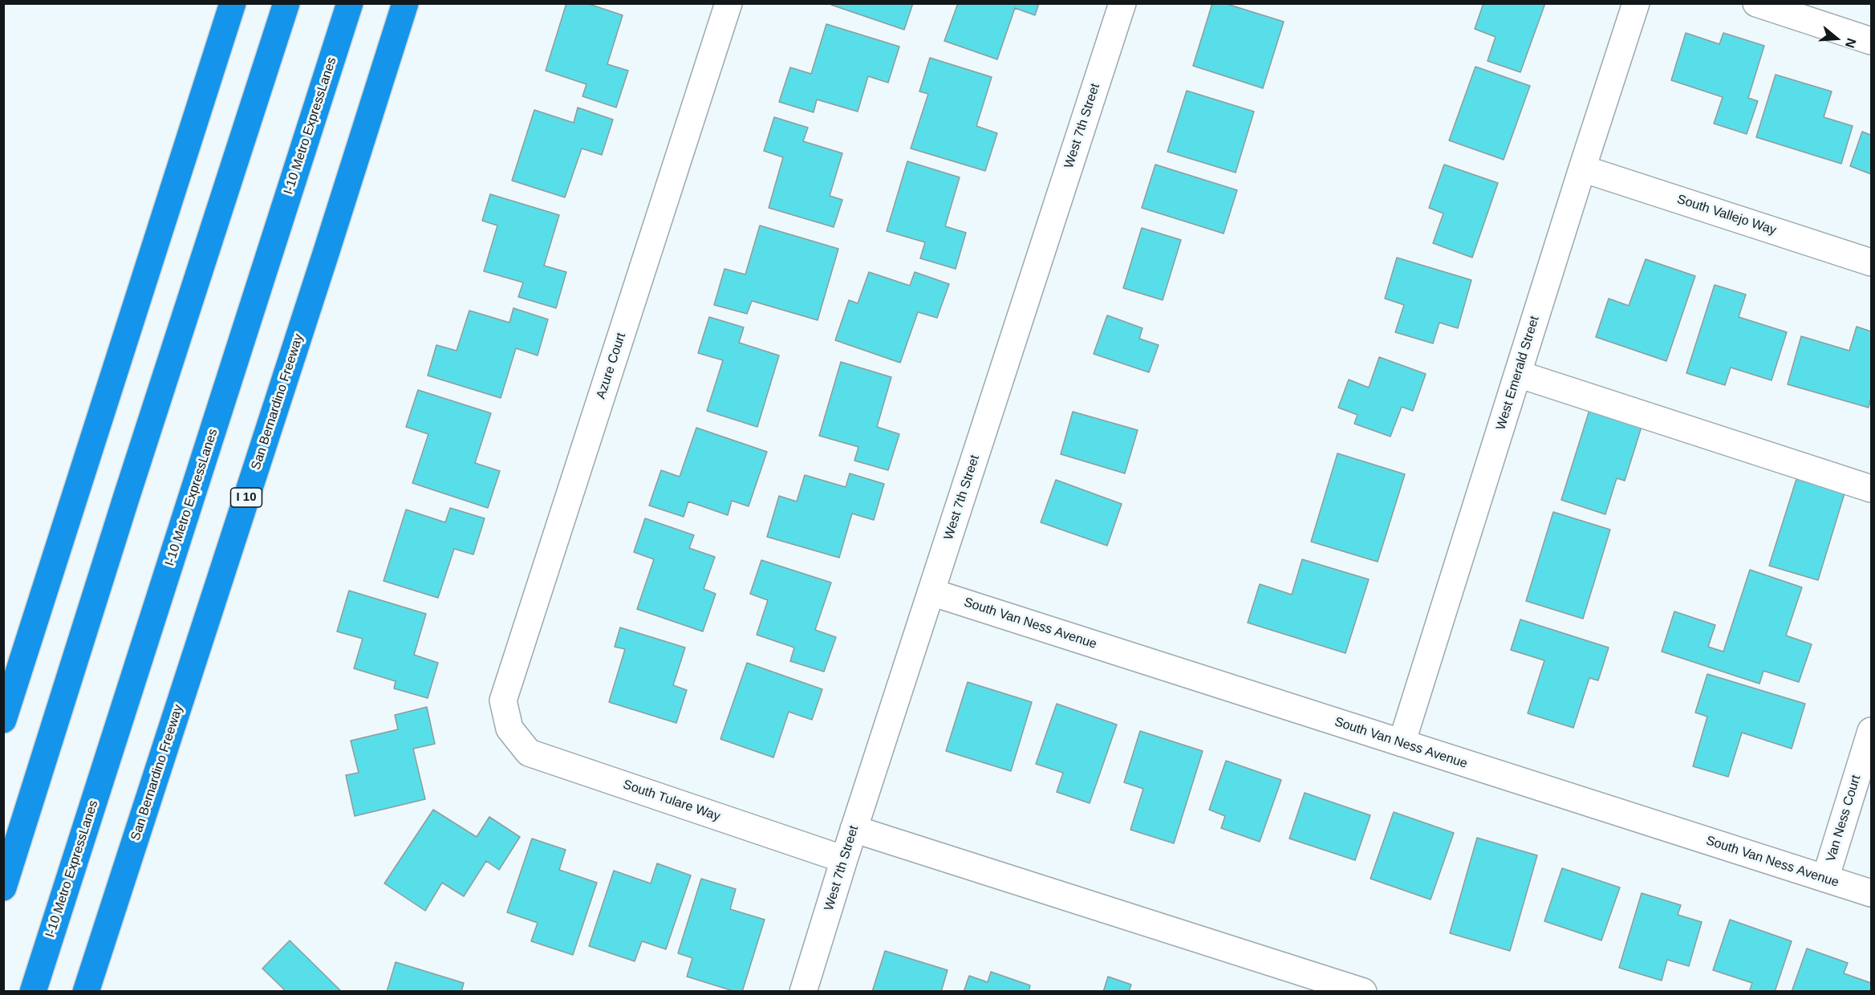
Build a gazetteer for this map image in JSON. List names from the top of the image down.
{
  "streets": {
    "highway": ["I-10 Metro ExpressLanes", "San Bernardino Freeway", "I 10"],
    "street": [
      "West 7th Street",
      "South Vallejo Way",
      "Azure Court",
      "West Emerald Street",
      "South Van Ness Avenue",
      "South Tulare Way",
      "Van Ness Court"
    ]
  },
  "crossings": [
    ["West 7th Street", "South Van Ness Avenue"],
    ["West 7th Street", "South Tulare Way"],
    ["South Vallejo Way", "West Emerald Street"],
    ["Azure Court", "South Tulare Way"],
    ["West Emerald Street", "South Van Ness Avenue"],
    ["South Van Ness Avenue", "Van Ness Court"]
  ],
  "north": "right"
}
